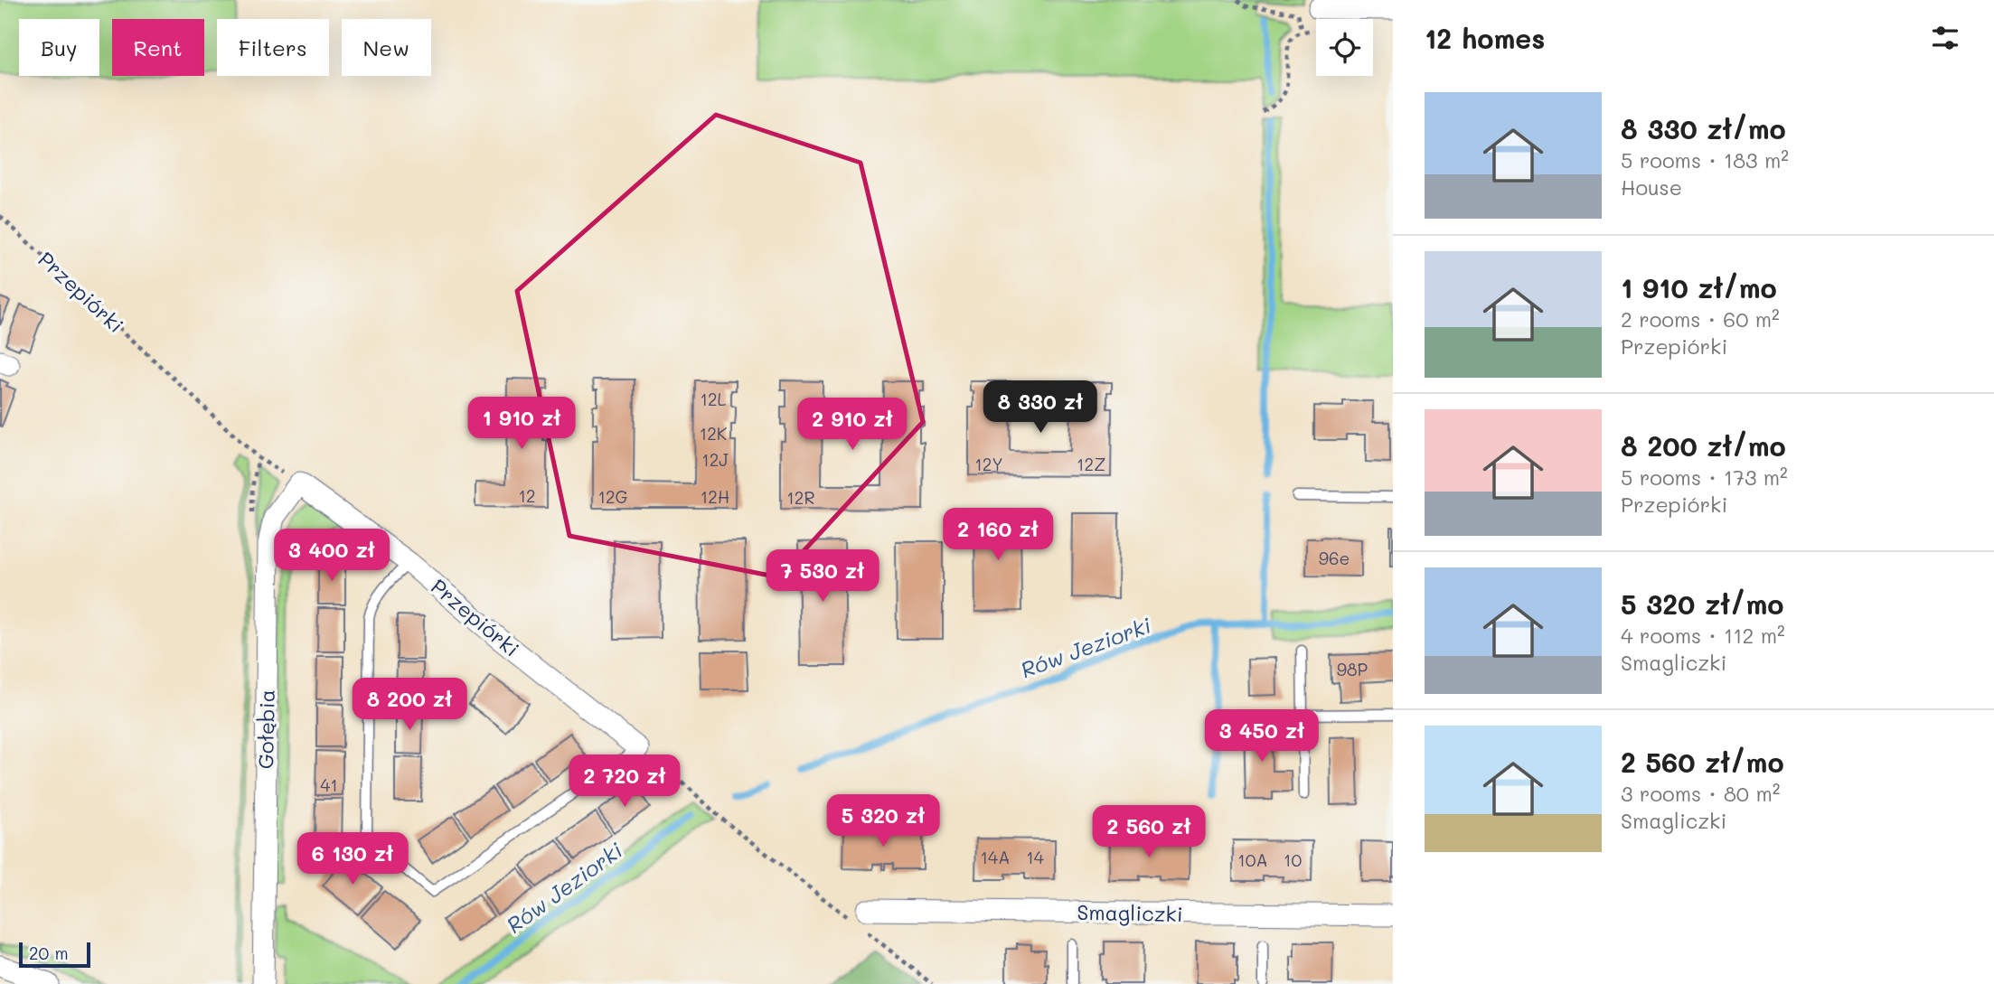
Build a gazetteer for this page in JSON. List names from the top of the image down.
{
  "streets": {
    "street": ["Przepiórki", "Gołębia", "Smagliczki"]
  },
  "crossings": [
    ["Przepiórki", "Gołębia"]
  ],
  "water": ["Rów Jeziorki"],
  "house_numbers": [
    "12L",
    "12K",
    "12J",
    "12Y",
    "12Z",
    "12",
    "12G",
    "12H",
    "12R",
    "96e",
    "98P",
    "41",
    "14A",
    "14",
    "10A",
    "10"
  ],
  "scale_bar": "20 m",
  "page": {
    "heading": "12 homes",
    "chip": [
      "Buy",
      "Rent",
      "Filters",
      "New"
    ],
    "list": [
      {
        "name": "8 330 zł/mo",
        "note": "5 rooms · 183 m² · House"
      },
      {
        "name": "1 910 zł/mo",
        "note": "2 rooms · 60 m² · Przepiórki"
      },
      {
        "name": "8 200 zł/mo",
        "note": "5 rooms · 173 m² · Przepiórki"
      },
      {
        "name": "5 320 zł/mo",
        "note": "4 rooms · 112 m² · Smagliczki"
      },
      {
        "name": "2 560 zł/mo",
        "note": "3 rooms · 80 m² · Smagliczki"
      }
    ],
    "price": [
      "8 330 zł",
      "1 910 zł",
      "2 910 zł",
      "2 160 zł",
      "3 400 zł",
      "7 530 zł",
      "8 200 zł",
      "3 450 zł",
      "2 720 zł",
      "5 320 zł",
      "2 560 zł",
      "6 130 zł"
    ],
    "scale": "20 m"
  }
}
